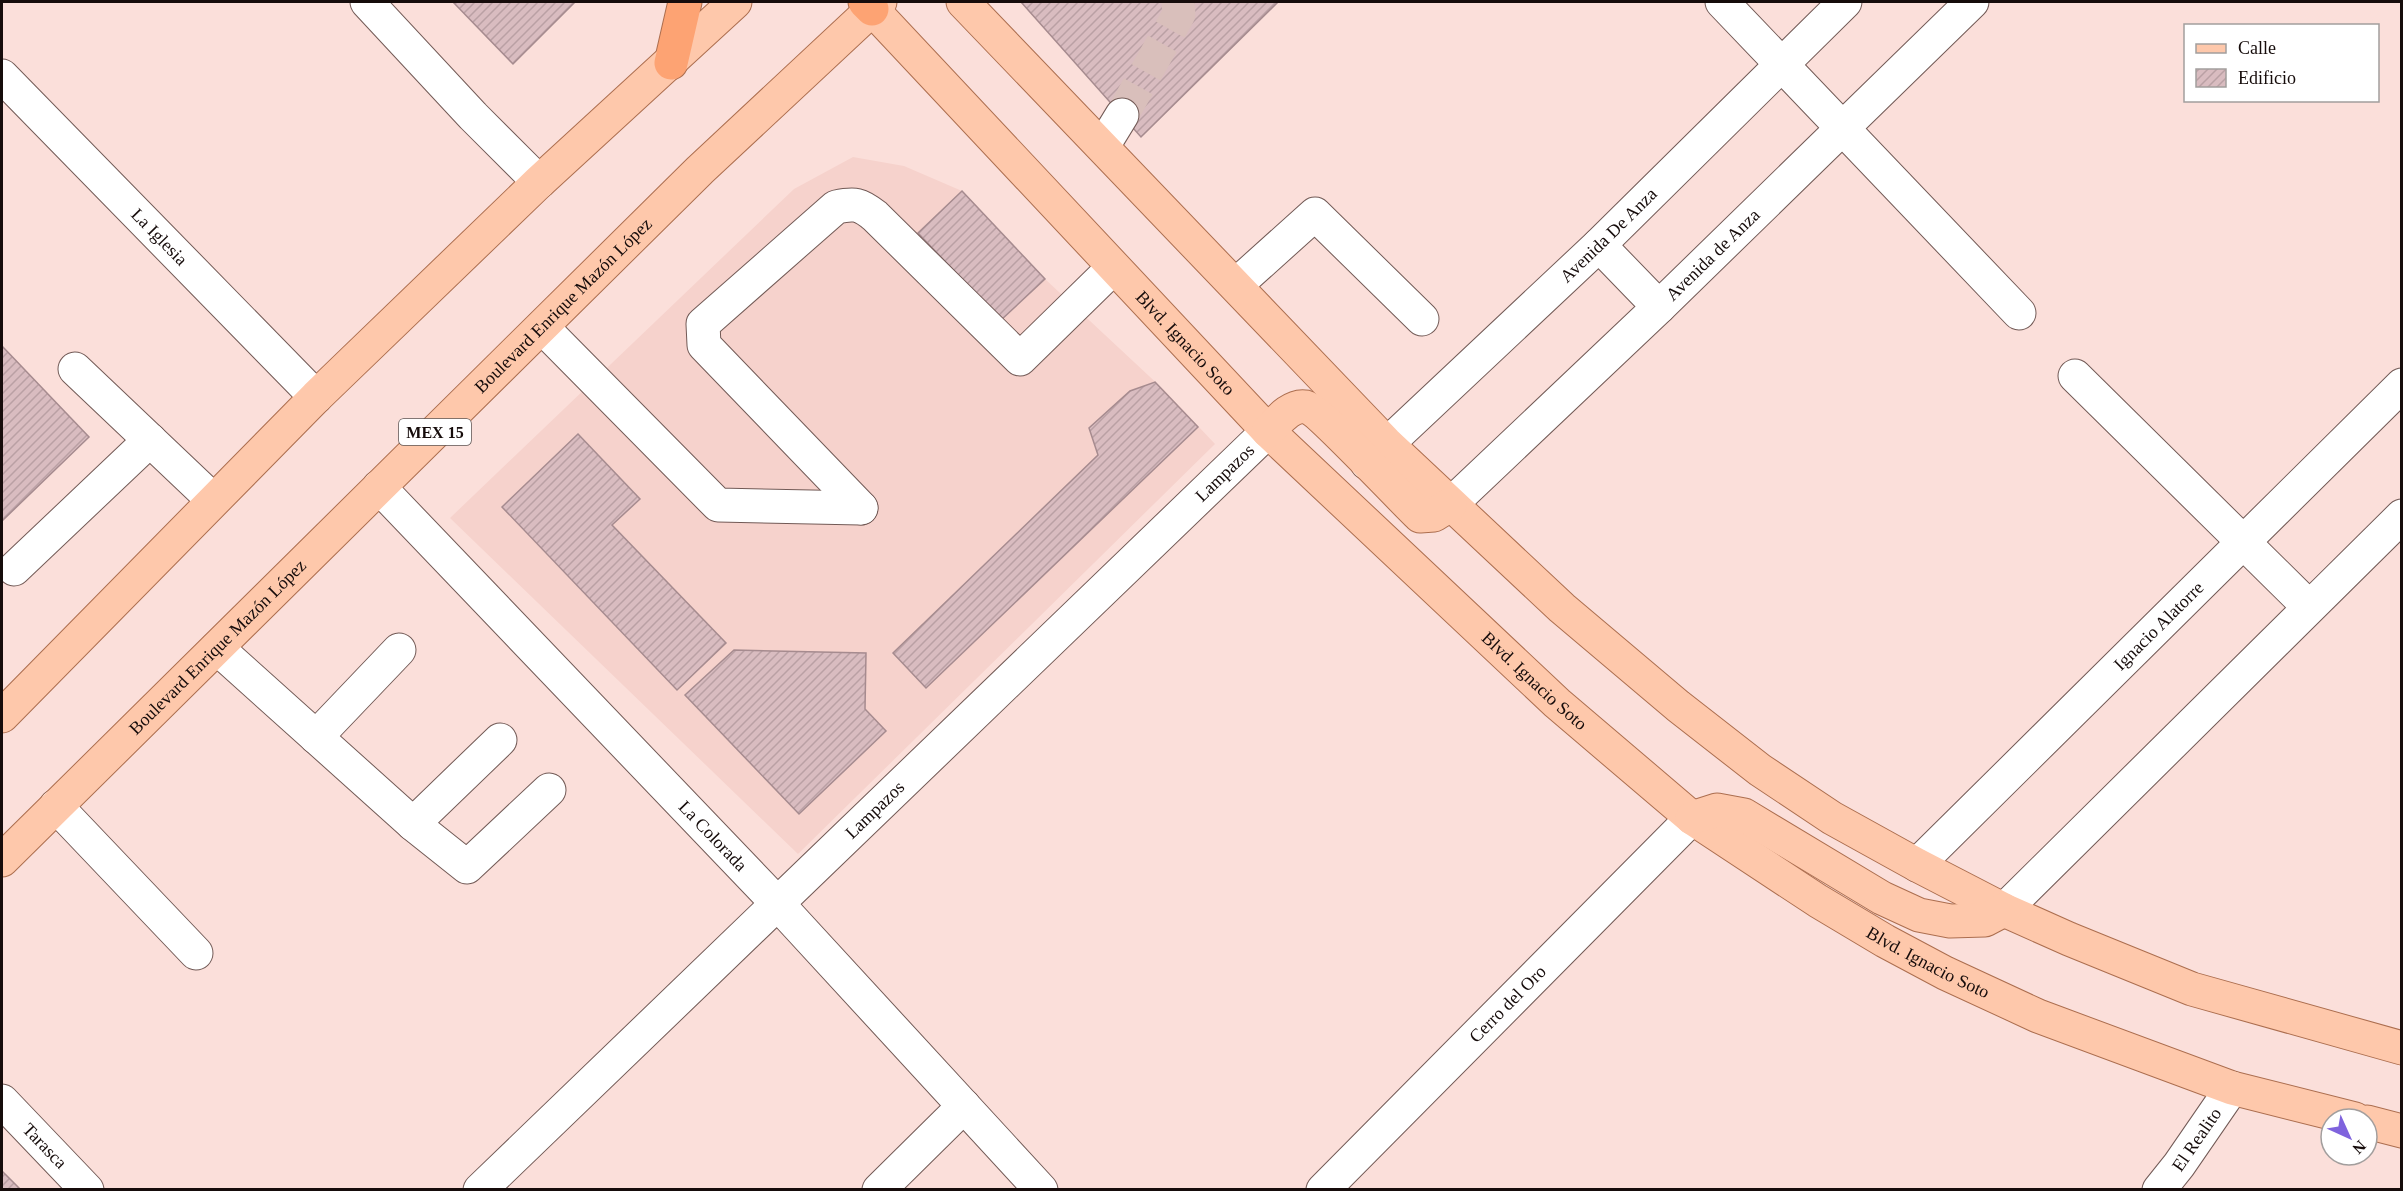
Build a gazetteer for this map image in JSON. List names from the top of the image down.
{
  "streets": {
    "main road": ["Boulevard Enrique Mazón López", "Blvd. Ignacio Soto", "MEX 15"],
    "street": [
      "Avenida De Anza",
      "La Iglesia",
      "Avenida de Anza",
      "Lampazos",
      "Ignacio Alatorre",
      "La Colorada",
      "Cerro del Oro",
      "El Realito",
      "Tarasca"
    ]
  },
  "crossings": [
    ["Boulevard Enrique Mazón López", "Blvd. Ignacio Soto"],
    ["Boulevard Enrique Mazón López", "La Colorada"],
    ["Blvd. Ignacio Soto", "Lampazos"],
    ["Blvd. Ignacio Soto", "Cerro del Oro"],
    ["Blvd. Ignacio Soto", "El Realito"],
    ["Lampazos", "La Colorada"]
  ],
  "legend": ["Calle", "Edificio"],
  "north": "bottom right"
}
